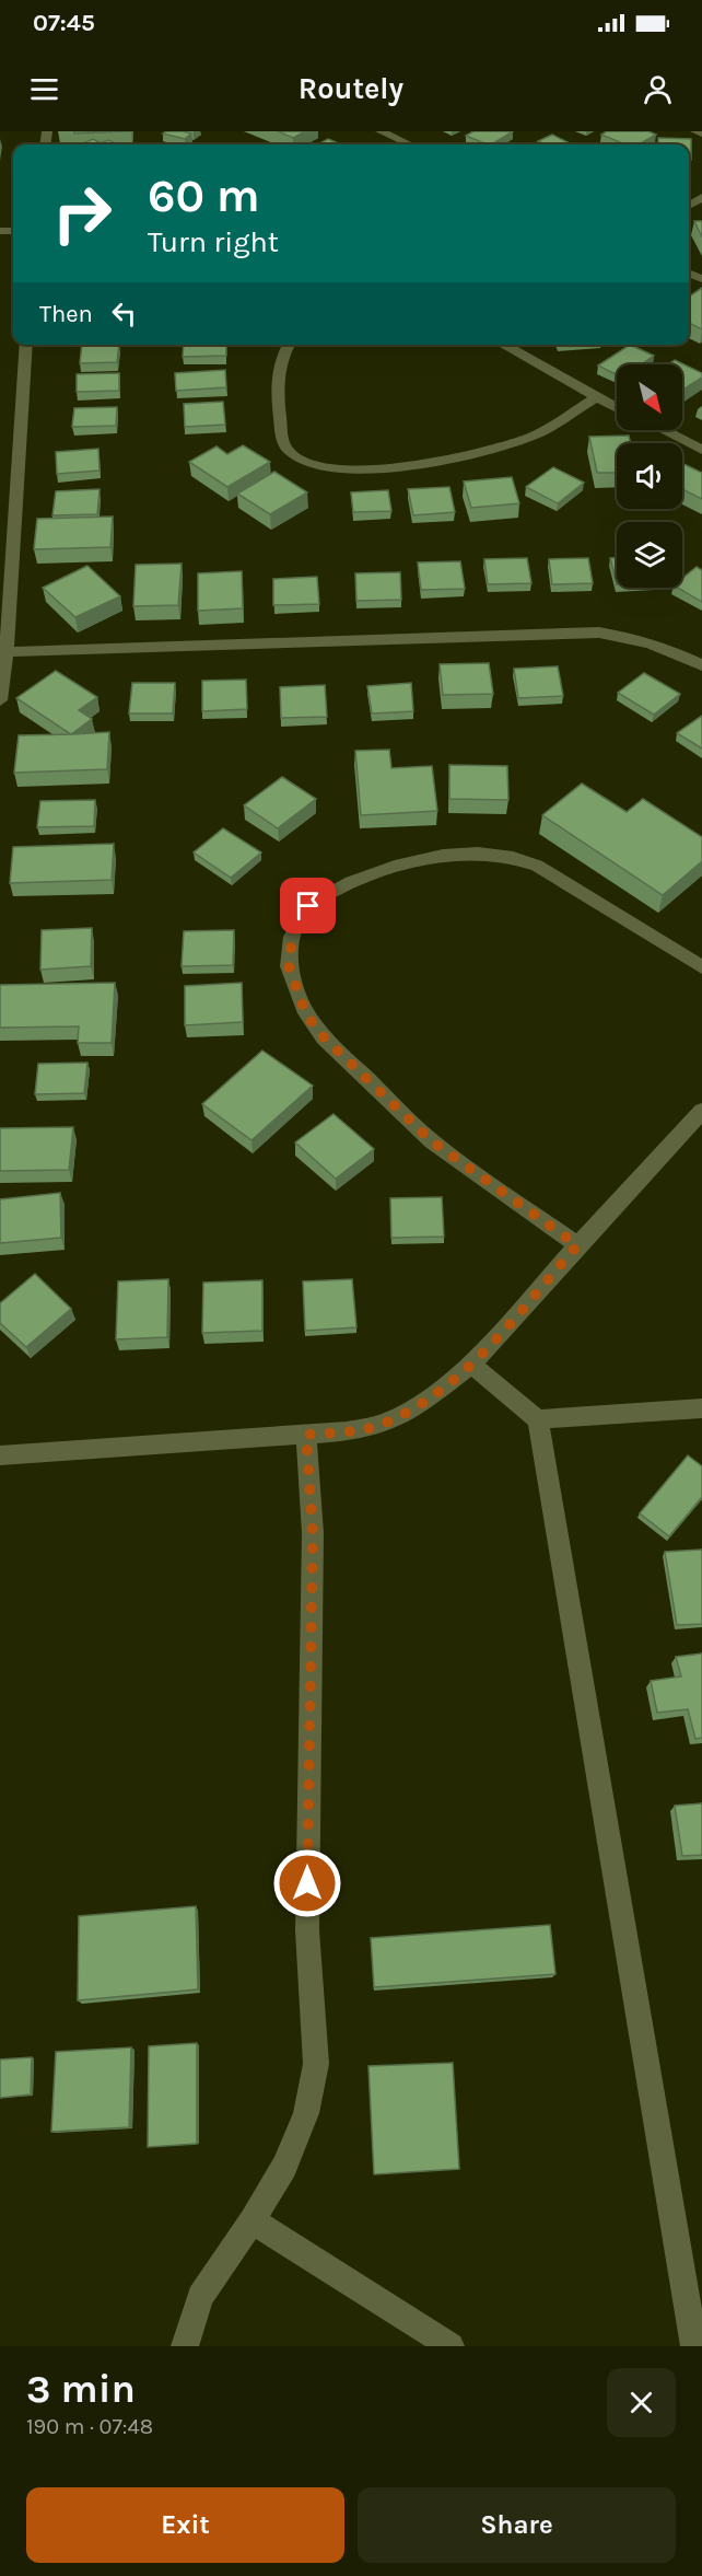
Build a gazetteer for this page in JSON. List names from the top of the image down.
{
  "north": "bottom right",
  "page": {
    "status": "07:45",
    "header": "Routely",
    "turn": ["60 m", "Turn right"],
    "then": "Then",
    "heading": ["3 min", "190 m · 07:48"],
    "buttons": ["Exit", "Share"]
  }
}
